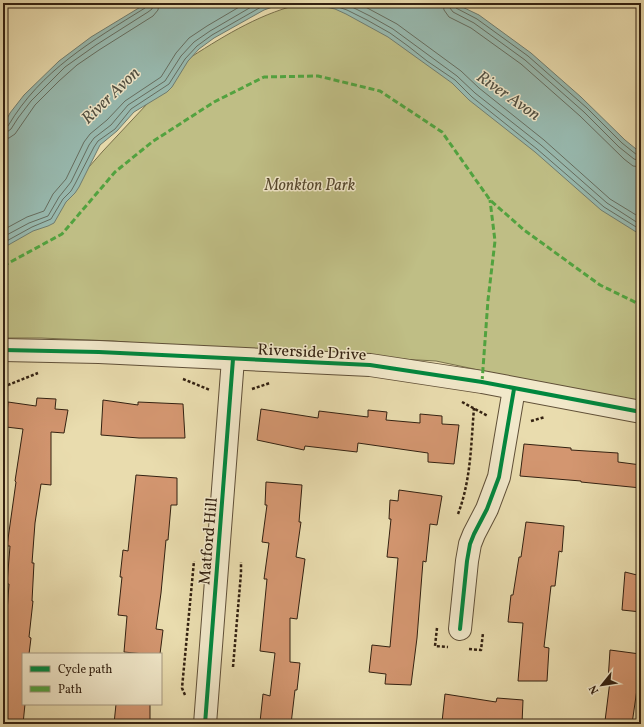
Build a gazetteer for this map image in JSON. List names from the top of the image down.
{
  "streets": {
    "street": ["Riverside Drive", "Matford Hill"]
  },
  "crossings": [
    ["Riverside Drive", "Matford Hill"]
  ],
  "water": ["River Avon"],
  "parks": ["Monkton Park"],
  "legend": ["Cycle path", "Path"],
  "north": "bottom left"
}
